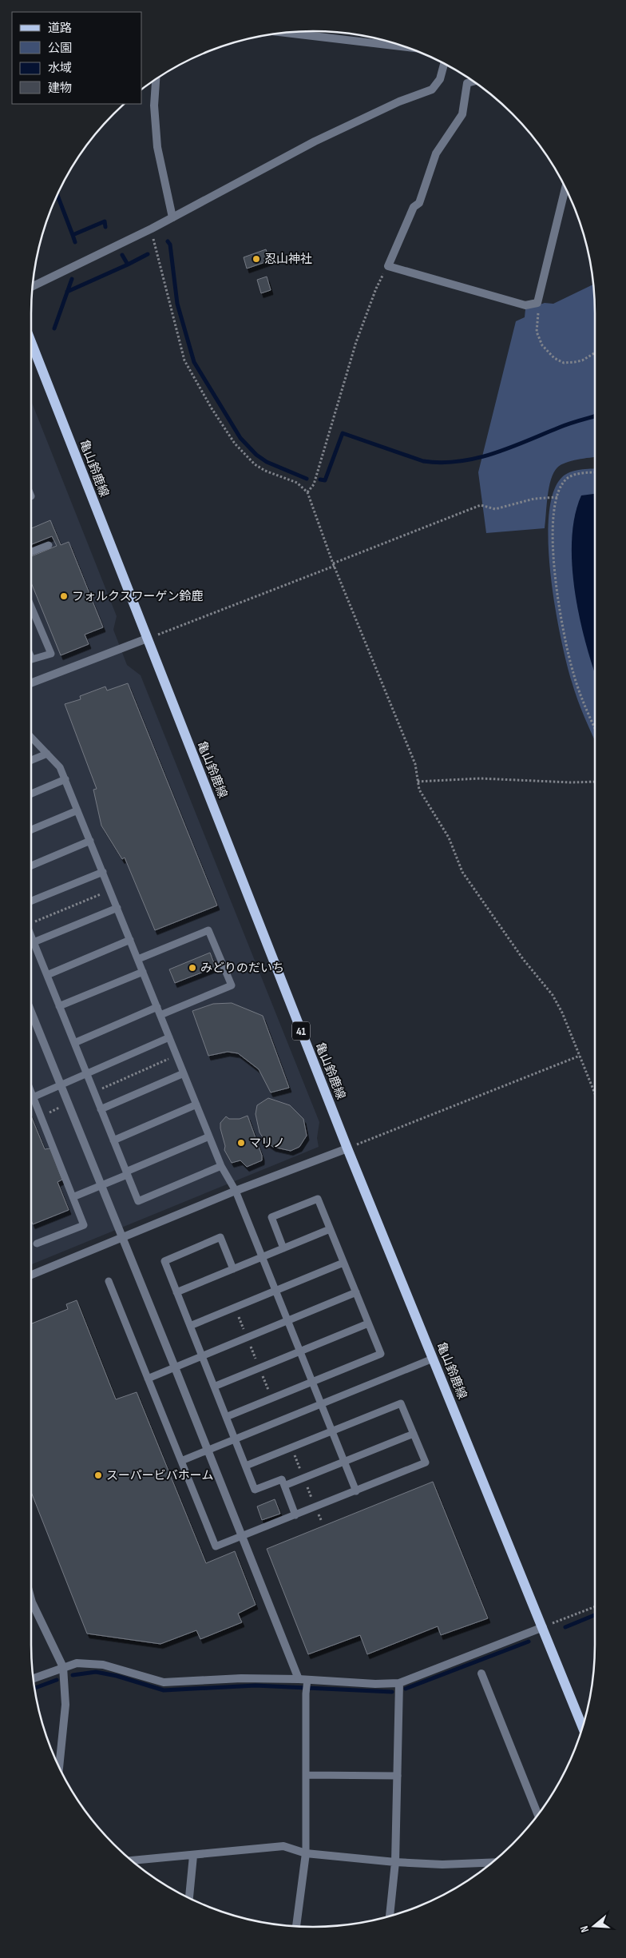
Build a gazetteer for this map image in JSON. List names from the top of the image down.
{
  "streets": {
    "main road": ["亀山鈴鹿線", "41"]
  },
  "places": [
    "忍山神社",
    "フォルクスワーゲン鈴鹿",
    "みどりのだいち",
    "マリノ",
    "スーパービバホーム"
  ],
  "legend": [
    "道路",
    "公園",
    "水域",
    "建物"
  ],
  "north": "left"
}
